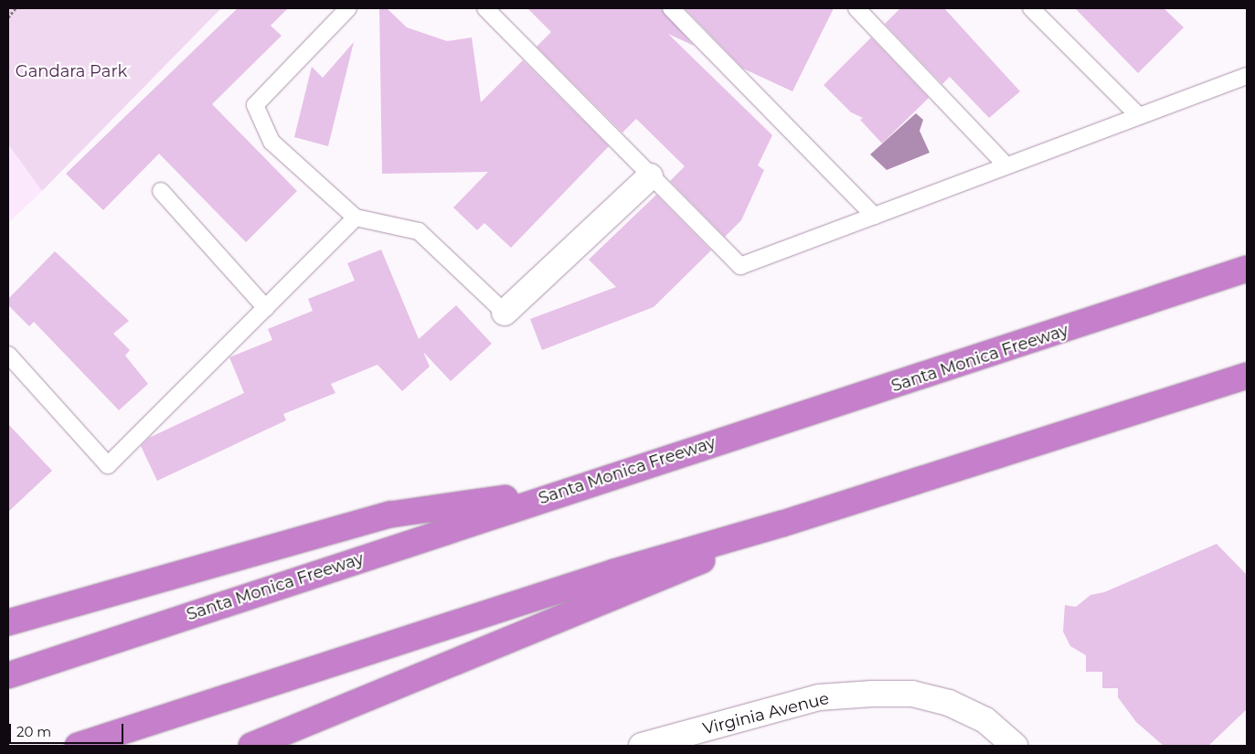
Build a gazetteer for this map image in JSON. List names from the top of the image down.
{
  "streets": {
    "highway": ["Santa Monica Freeway"],
    "street": ["Virginia Avenue"]
  },
  "parks": ["Gandara Park"],
  "scale_bar": "20 m"
}
